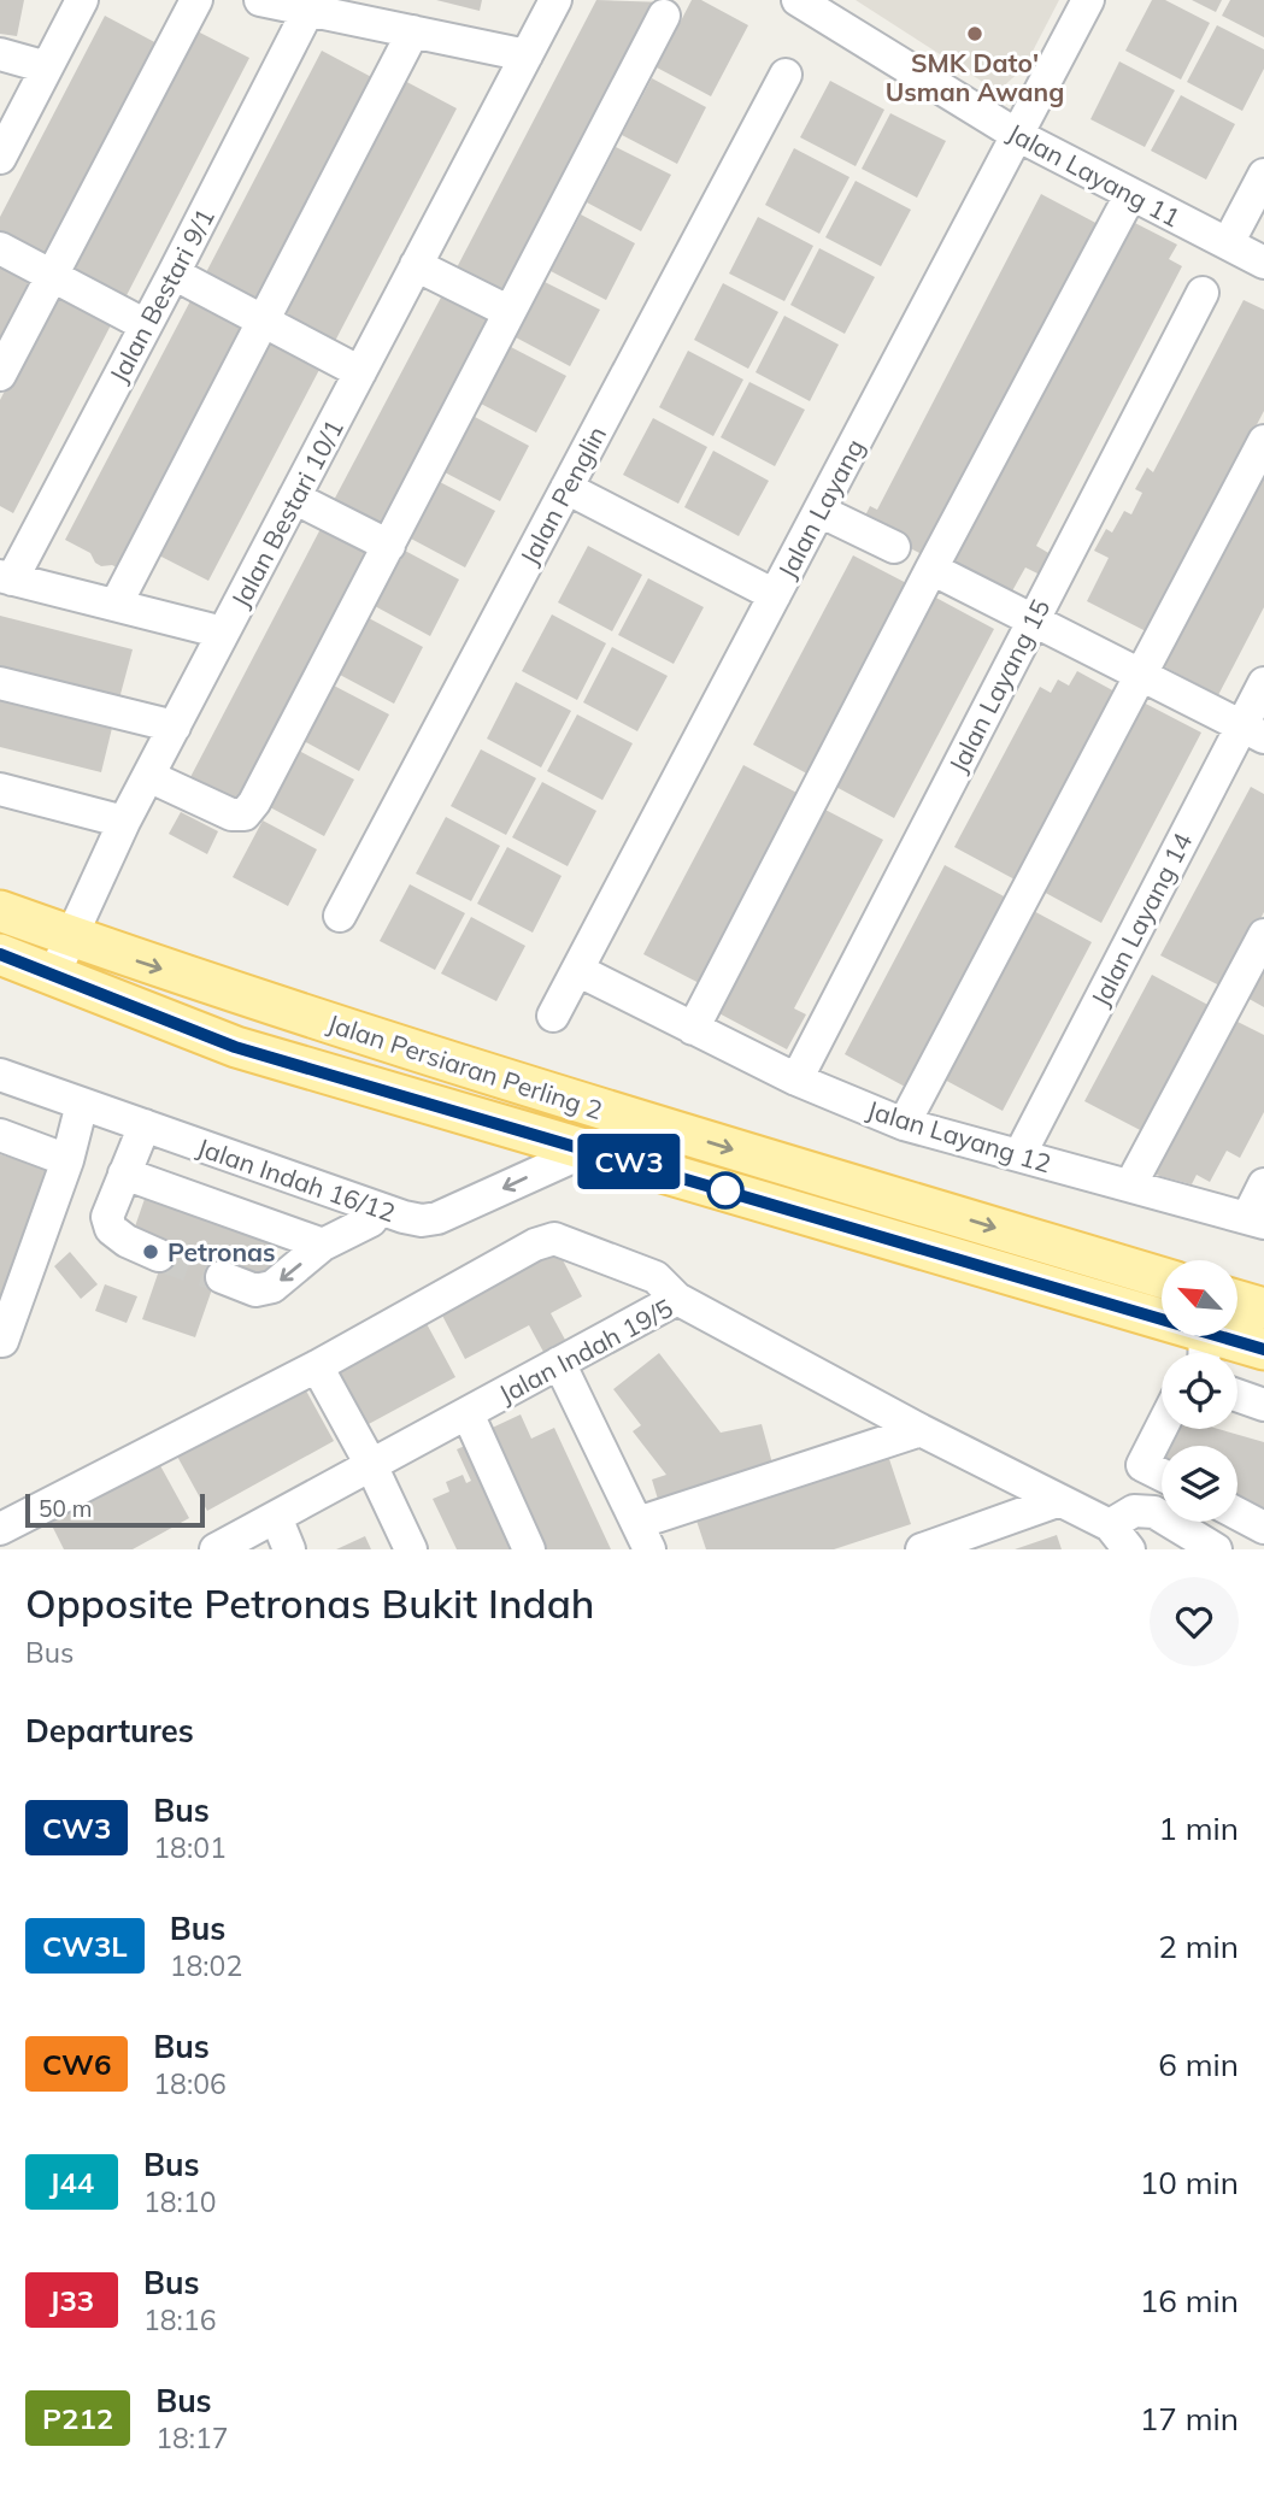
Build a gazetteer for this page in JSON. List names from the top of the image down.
{
  "streets": {
    "main road": ["Jalan Persiaran Perling 2"],
    "street": [
      "Jalan Layang 11",
      "Jalan Bestari 9/1",
      "Jalan Penglin",
      "Jalan Layang",
      "Jalan Bestari 10/1",
      "Jalan Layang 15",
      "Jalan Layang 14",
      "Jalan Layang 12",
      "Jalan Indah 16/12",
      "Jalan Indah 19/5"
    ]
  },
  "crossings": [
    ["Jalan Layang 11", "Jalan Layang"],
    ["Jalan Layang", "Jalan Layang 12"],
    ["Jalan Bestari 10/1", "Jalan Persiaran Perling 2"],
    ["Jalan Layang 15", "Jalan Layang 12"],
    ["Jalan Layang 14", "Jalan Layang 12"],
    ["Jalan Persiaran Perling 2", "Jalan Indah 16/12"]
  ],
  "places": ["SMK Dato' Usman Awang", "Petronas"],
  "lines": ["bus line CW3"],
  "scale_bar": "50 m",
  "north": "top left",
  "page": {
    "on_map": "CW3",
    "scale": "50 m",
    "heading": [
      ["Opposite Petronas Bukit Indah", "Bus"],
      "Departures"
    ],
    "list": [
      {
        "mark": "CW3",
        "name": "Bus",
        "note": "18:01",
        "value": "1 min"
      },
      {
        "mark": "CW3L",
        "name": "Bus",
        "note": "18:02",
        "value": "2 min"
      },
      {
        "mark": "CW6",
        "name": "Bus",
        "note": "18:06",
        "value": "6 min"
      },
      {
        "mark": "J44",
        "name": "Bus",
        "note": "18:10",
        "value": "10 min"
      },
      {
        "mark": "J33",
        "name": "Bus",
        "note": "18:16",
        "value": "16 min"
      },
      {
        "mark": "P212",
        "name": "Bus",
        "note": "18:17",
        "value": "17 min"
      }
    ]
  }
}
